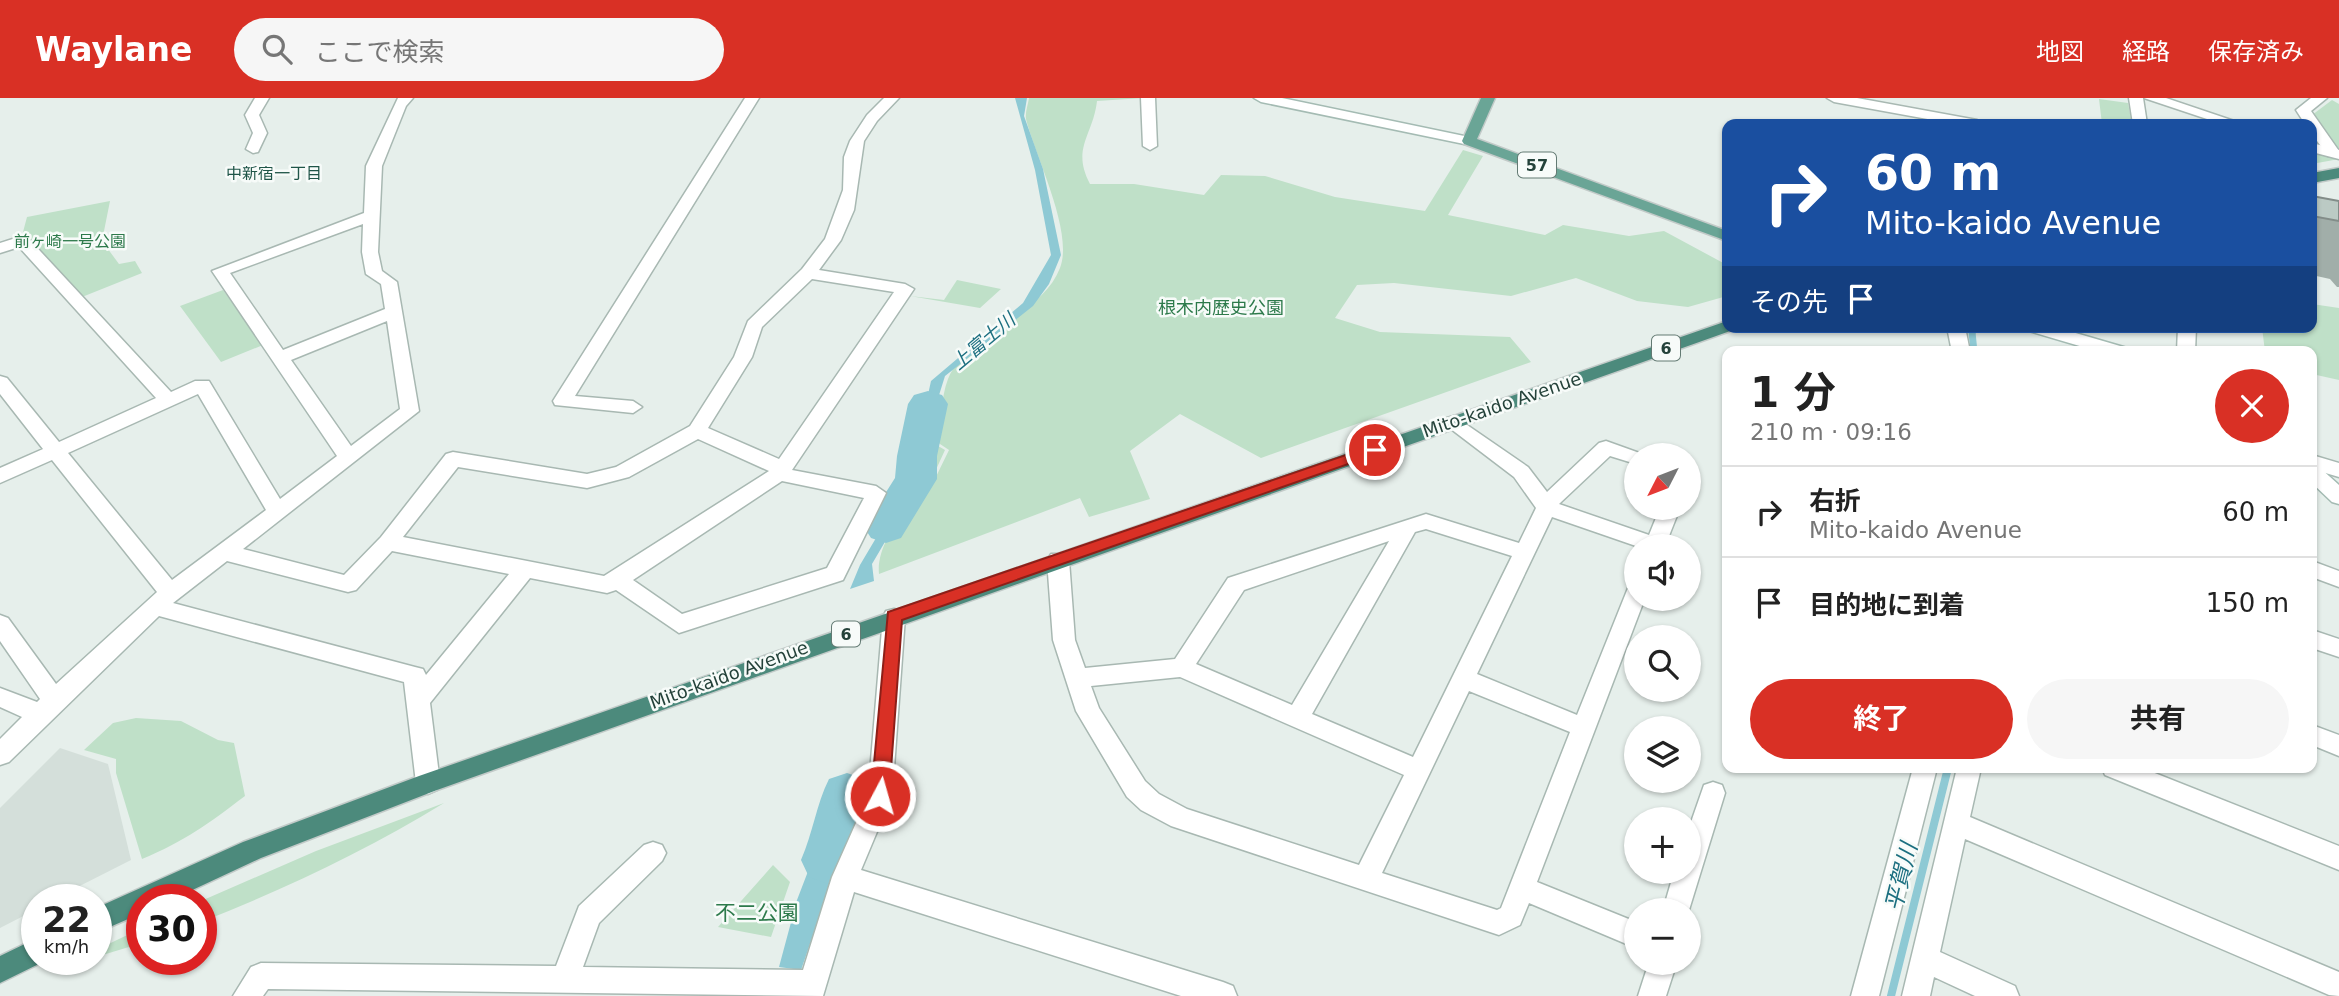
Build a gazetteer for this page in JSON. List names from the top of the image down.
{
  "streets": {
    "highway": ["6", "Mito-kaido Avenue"],
    "main road": ["57"]
  },
  "districts": ["中新宿一丁目"],
  "water": ["上富士川", "平賀川"],
  "parks": ["前ヶ崎一号公園", "根木内歴史公園", "不二公園"],
  "north": "bottom left",
  "page": {
    "header": "Waylane",
    "search": "ここで検索",
    "nav": ["地図", "経路", "保存済み"],
    "turn": ["60 m", "Mito-kaido Avenue"],
    "then": "その先",
    "heading": ["1 分", "210 m · 09:16"],
    "map_buttons": ["+", "−"],
    "list": [
      {
        "name": "右折",
        "note": "Mito-kaido Avenue",
        "value": "60 m"
      },
      {
        "name": "目的地に到着",
        "value": "150 m"
      }
    ],
    "buttons": ["終了", "共有"],
    "speed": "22 km/h",
    "limit": "30"
  }
}
